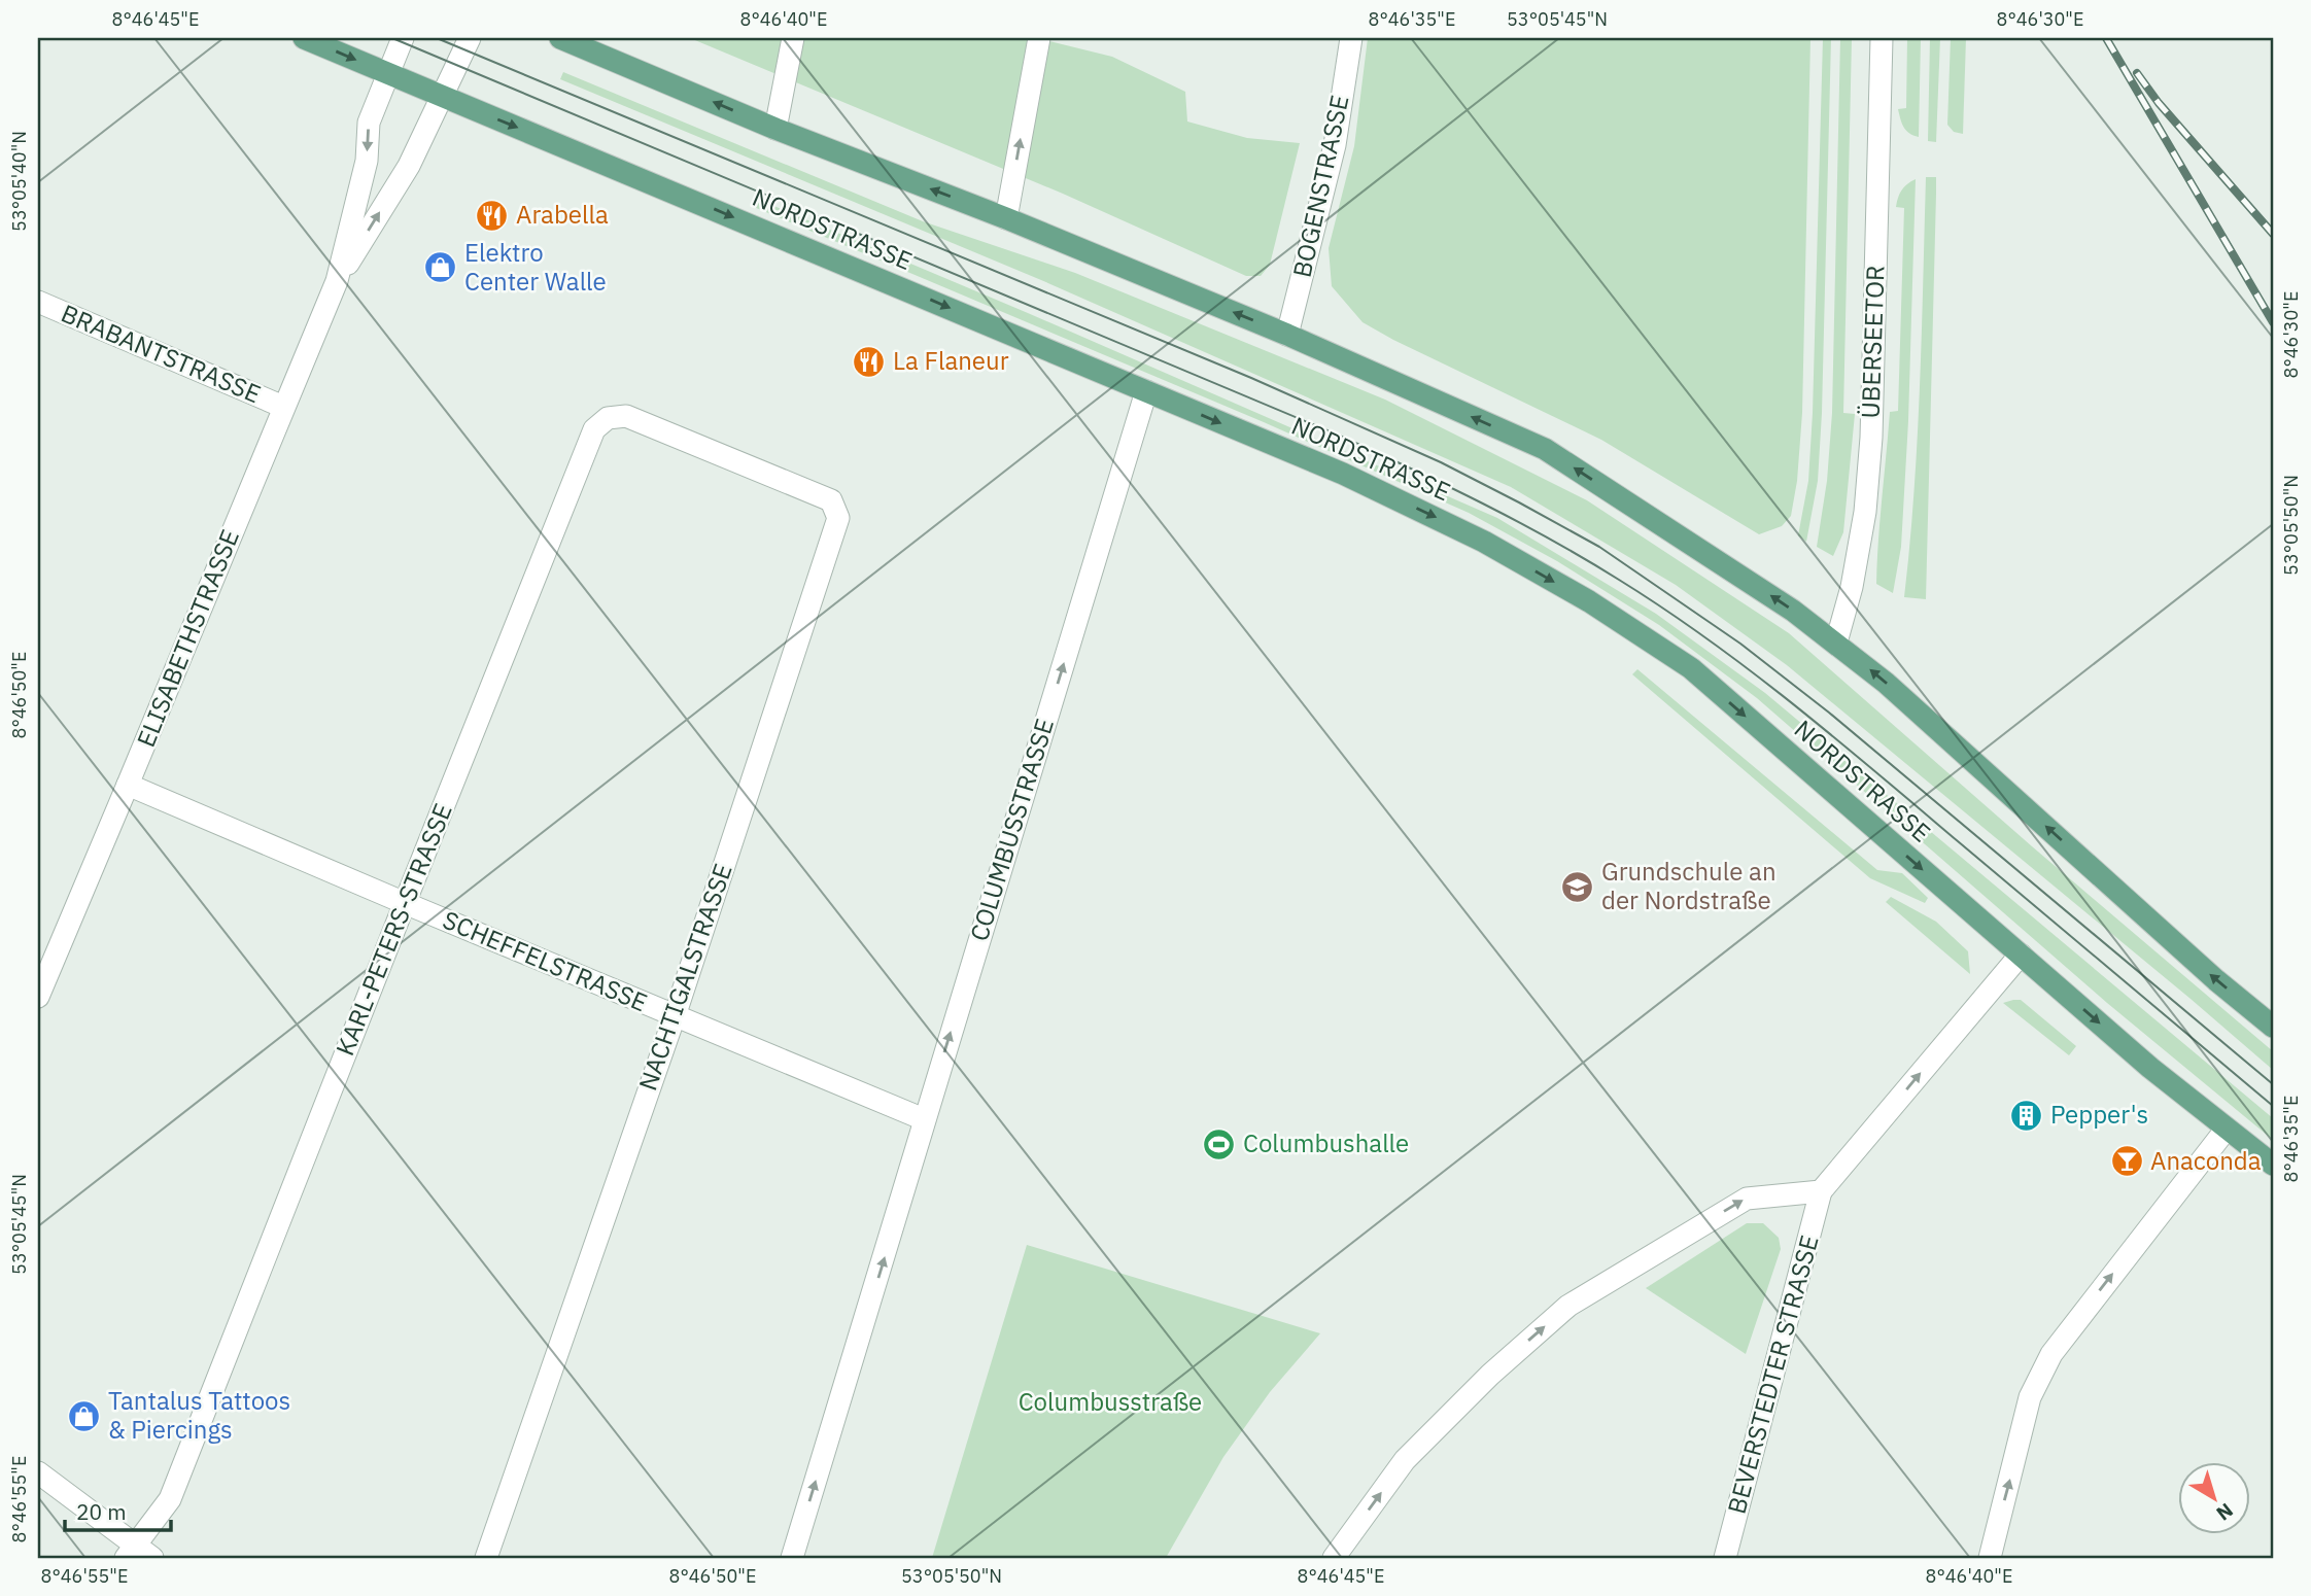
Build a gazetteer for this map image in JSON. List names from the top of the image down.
{
  "streets": {
    "main road": ["NORDSTRASSE"],
    "street": [
      "BOGENSTRASSE",
      "ÜBERSEETOR",
      "BRABANTSTRASSE",
      "ELISABETHSTRASSE",
      "COLUMBUSSTRASSE",
      "KARL-PETERS-STRASSE",
      "SCHEFFELSTRASSE",
      "NACHTIGALSTRASSE",
      "BEVERSTEDTER STRASSE"
    ]
  },
  "crossings": [
    ["NORDSTRASSE", "ELISABETHSTRASSE"],
    ["NORDSTRASSE", "COLUMBUSSTRASSE"],
    ["BRABANTSTRASSE", "ELISABETHSTRASSE"],
    ["ELISABETHSTRASSE", "SCHEFFELSTRASSE"],
    ["COLUMBUSSTRASSE", "SCHEFFELSTRASSE"],
    ["KARL-PETERS-STRASSE", "SCHEFFELSTRASSE"],
    ["KARL-PETERS-STRASSE", "NACHTIGALSTRASSE"],
    ["SCHEFFELSTRASSE", "NACHTIGALSTRASSE"]
  ],
  "one_way": ["COLUMBUSSTRASSE"],
  "parks": ["Columbusstraße"],
  "places": {
    "restaurant": ["Arabella", "La Flaneur"],
    "shop": ["Elektro Center Walle", "Tantalus Tattoos & Piercings"],
    "school or university": ["Grundschule an der Nordstraße"],
    "building": ["Pepper's"],
    "sports": ["Columbushalle"],
    "bar": ["Anaconda"]
  },
  "scale_bar": "20 m",
  "north": "bottom right",
  "coordinates": [
    "8°46'45\"E",
    "8°46'40\"E",
    "8°46'35\"E",
    "53°05'45\"N",
    "8°46'30\"E",
    "53°05'40\"N",
    "53°05'50\"N",
    "8°46'50\"E",
    "8°46'55\"E"
  ]
}
